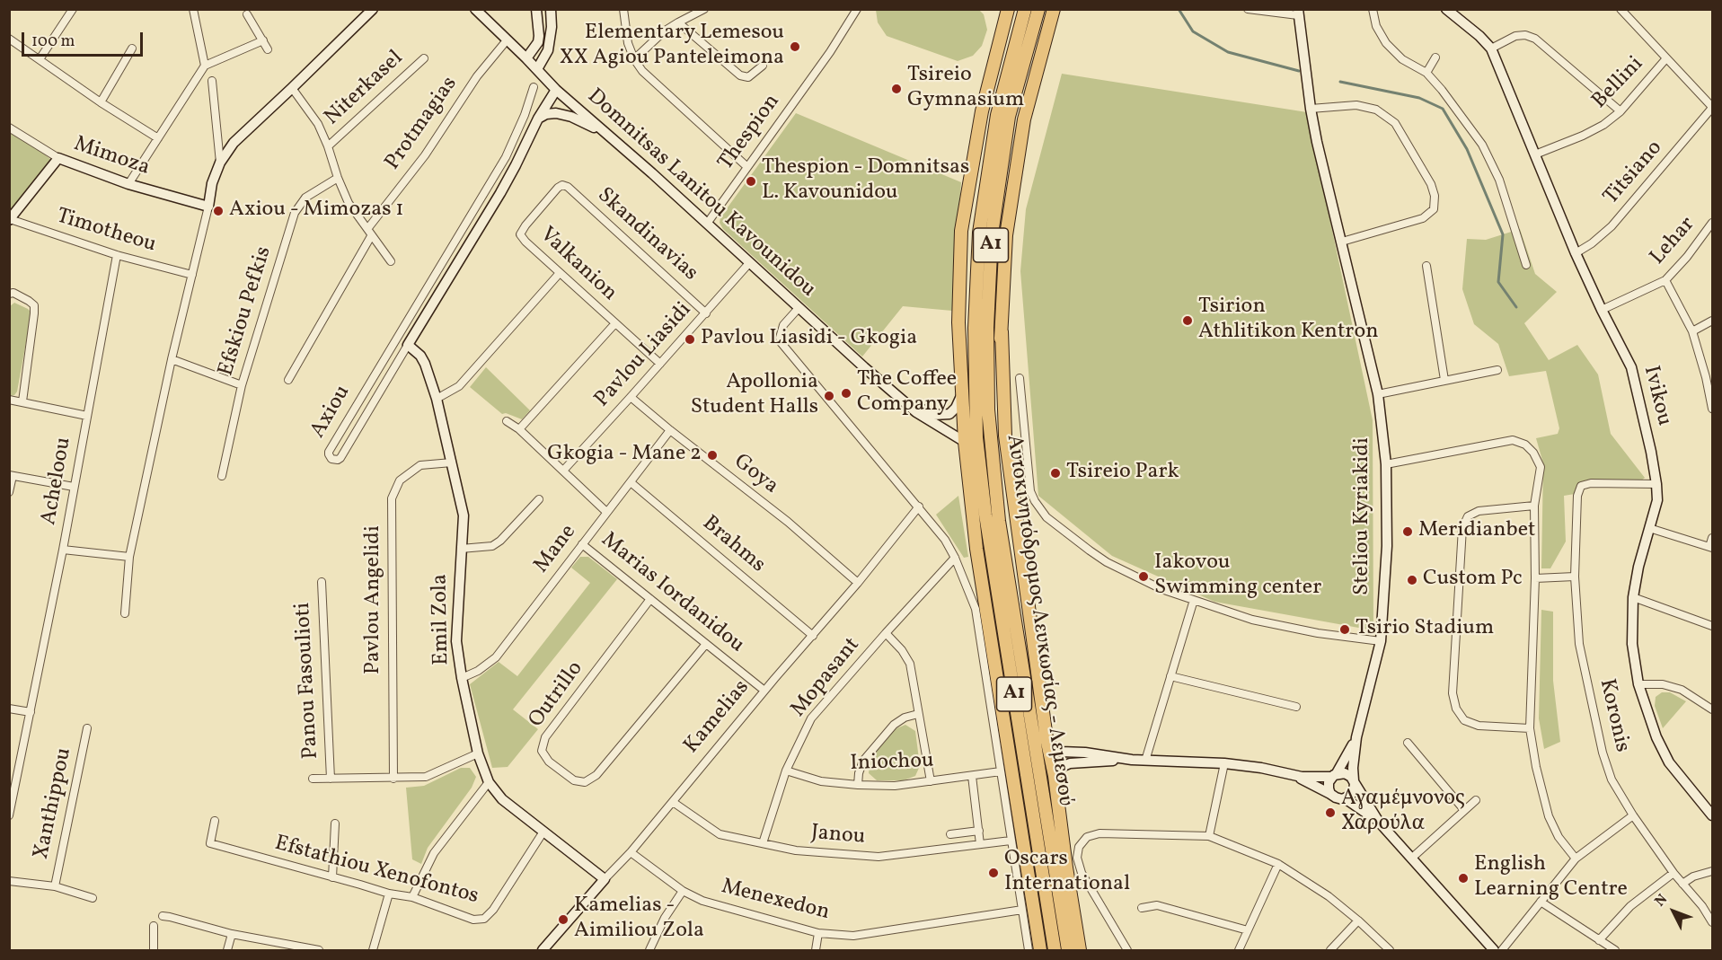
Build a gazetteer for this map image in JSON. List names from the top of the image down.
{
  "streets": {
    "highway": ["A1", "Αυτοκινητόδρομος Λευκωσίας - Λεμεσού"],
    "street": [
      "Bellini",
      "Niterkasel",
      "Protmagias",
      "Thespion",
      "Mimoza",
      "Titsiano",
      "Domnitsas Lanitou Kavounidou",
      "Timotheou",
      "Skandinavias",
      "Lehar",
      "Valkanion",
      "Efskiou Pefkis",
      "Pavlou Liasidi",
      "Ivikou",
      "Axiou",
      "Goya",
      "Acheloou",
      "Steliou Kyriakidi",
      "Brahms",
      "Mane",
      "Marias Iordanidou",
      "Pavlou Angelidi",
      "Emil Zola",
      "Mopasant",
      "Panou Fasoulioti",
      "Outrillo",
      "Koronis",
      "Kamelias",
      "Iniochou",
      "Xanthippou",
      "Janou",
      "Efstathiou Xenofontos",
      "Menexedon"
    ]
  },
  "crossings": [
    ["Bellini", "Ivikou"],
    ["Protmagias", "Domnitsas Lanitou Kavounidou"],
    ["Thespion", "Domnitsas Lanitou Kavounidou"],
    ["Titsiano", "Ivikou"],
    ["Domnitsas Lanitou Kavounidou", "Pavlou Liasidi"],
    ["Domnitsas Lanitou Kavounidou", "Axiou"],
    ["Domnitsas Lanitou Kavounidou", "Αυτοκινητόδρομος Λευκωσίας - Λεμεσού"],
    ["Timotheou", "Acheloou"],
    ["Skandinavias", "Valkanion"],
    ["Skandinavias", "Pavlou Liasidi"],
    ["Lehar", "Ivikou"],
    ["Valkanion", "Pavlou Liasidi"],
    ["Pavlou Liasidi", "Goya"],
    ["Ivikou", "Koronis"],
    ["Axiou", "Emil Zola"],
    ["Goya", "Mane"],
    ["Goya", "Kamelias"],
    ["Brahms", "Mane"],
    ["Brahms", "Kamelias"],
    ["Mane", "Marias Iordanidou"],
    ["Mane", "Emil Zola"],
    ["Marias Iordanidou", "Outrillo"],
    ["Marias Iordanidou", "Kamelias"],
    ["Pavlou Angelidi", "Emil Zola"],
    ["Emil Zola", "Kamelias"],
    ["Emil Zola", "Efstathiou Xenofontos"],
    ["Mopasant", "Iniochou"],
    ["Mopasant", "Janou"],
    ["Kamelias", "Janou"],
    ["Kamelias", "Menexedon"]
  ],
  "places": [
    "Elementary Lemesou XX Agiou Panteleimona",
    "Tsireio Gymnasium",
    "Thespion - Domnitsas L. Kavounidou",
    "Axiou - Mimozas 1",
    "Tsirion Athlitikon Kentron",
    "Pavlou Liasidi - Gkogia",
    "The Coffee Company",
    "Apollonia Student Halls",
    "Gkogia - Mane 2",
    "Tsireio Park",
    "Meridianbet",
    "Iakovou Swimming center",
    "Custom Pc",
    "Tsirio Stadium",
    "Αγαμέμνονος Χαρούλα",
    "Oscars International",
    "English Learning Centre",
    "Kamelias - Aimiliou Zola"
  ],
  "scale_bar": "100 m",
  "north": "top left"
}
